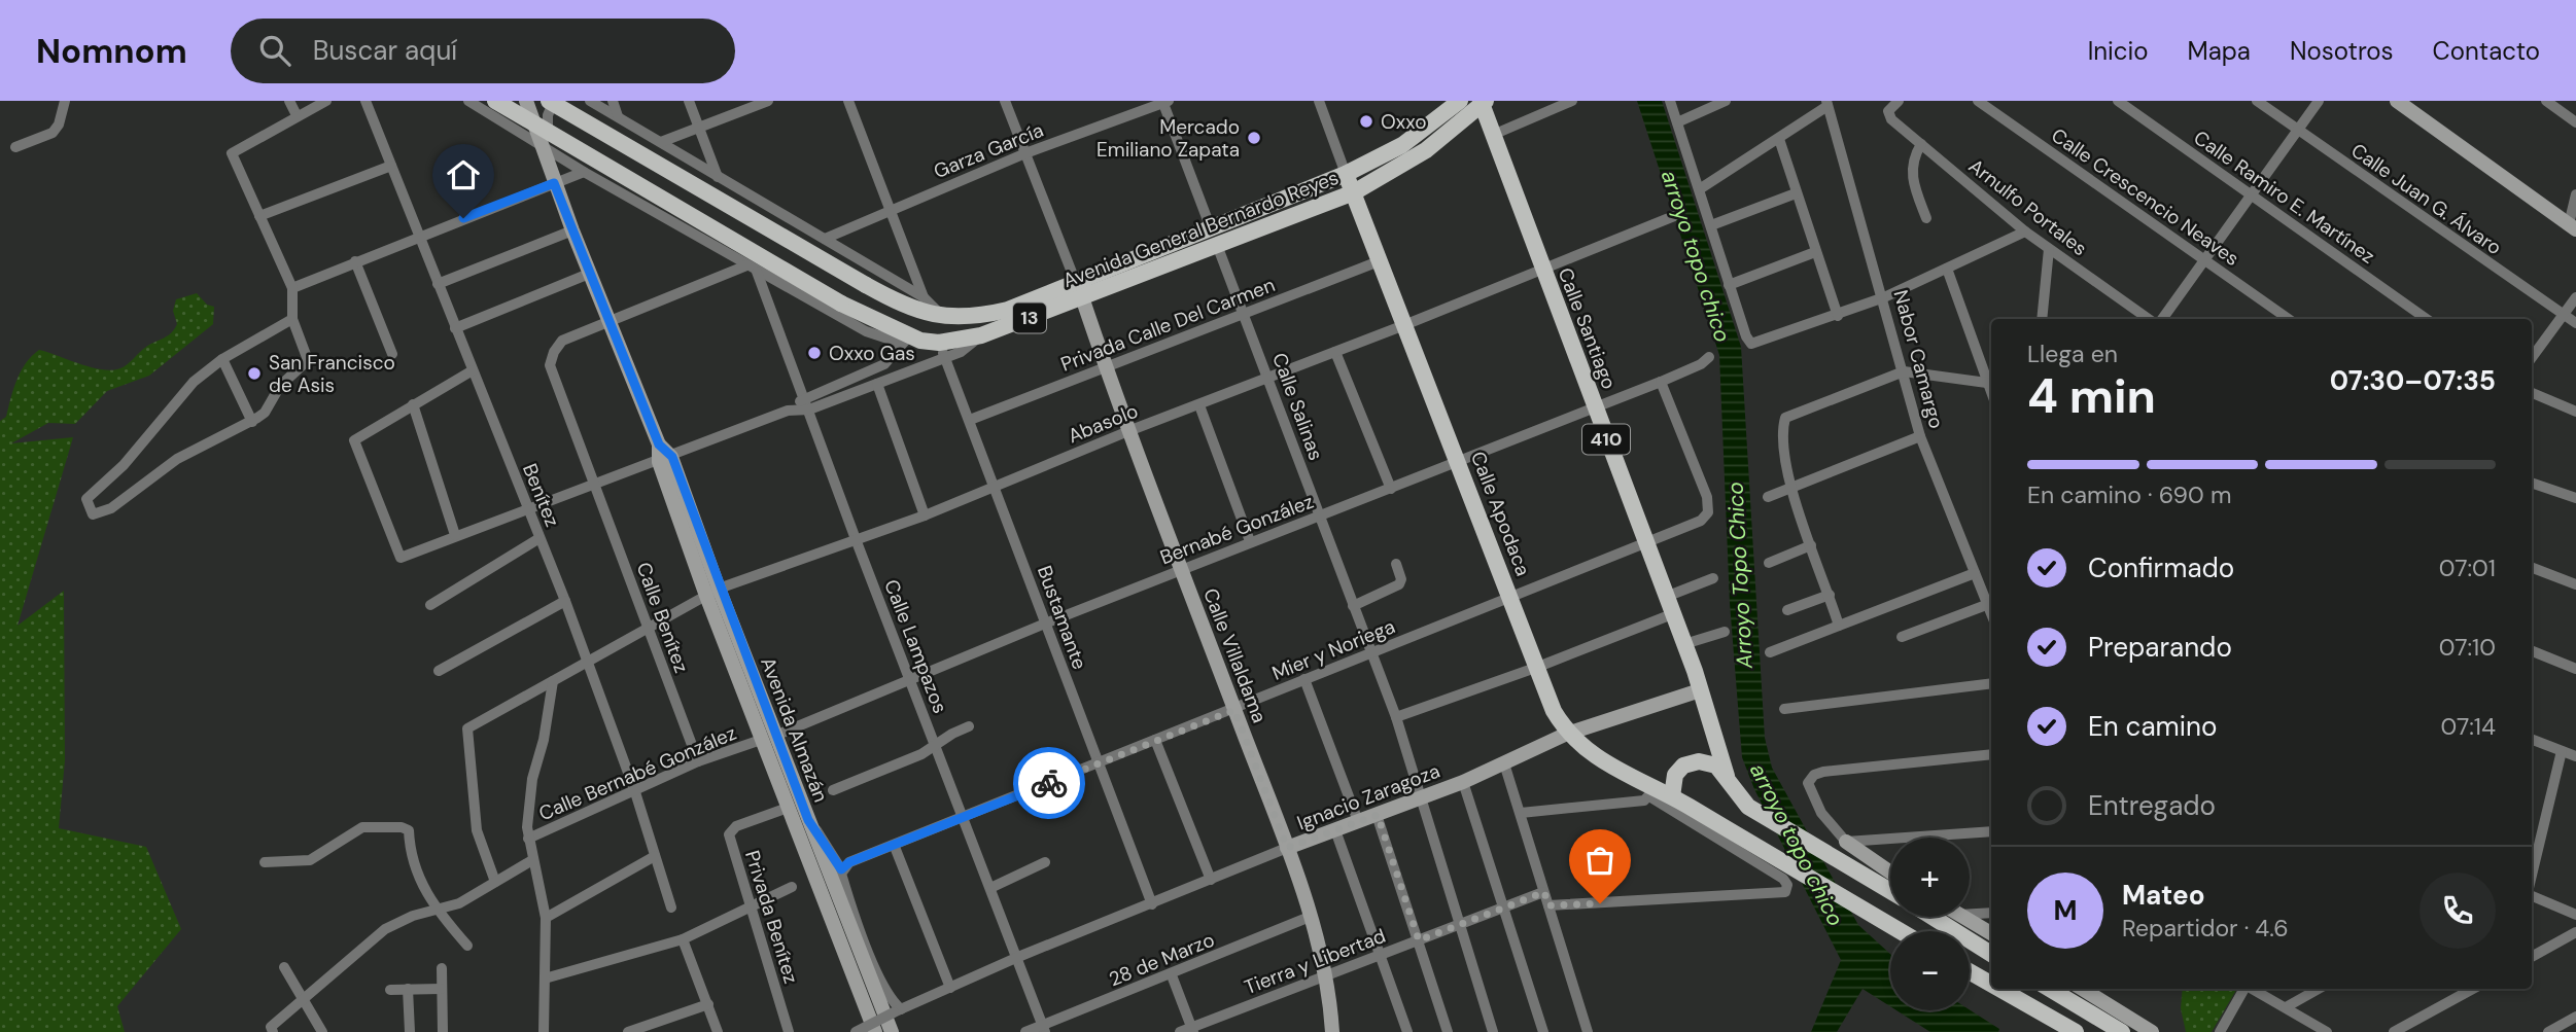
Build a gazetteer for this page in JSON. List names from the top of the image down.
{
  "streets": {
    "main road": [
      "Avenida General Bernardo Reyes",
      "13",
      "Calle Santiago",
      "410",
      "Calle Apodaca"
    ],
    "street": [
      "Garza García",
      "Calle Crescencio Neaves",
      "Calle Ramiro E. Martínez",
      "Calle Juan G. Álvaro",
      "Arnulfo Portales",
      "Privada Calle Del Carmen",
      "Nabor Camargo",
      "Calle Salinas",
      "Abasolo",
      "Benítez",
      "Bernabé González",
      "Calle Benítez",
      "Bustamante",
      "Calle Lampazos",
      "Mier y Noriega",
      "Calle Villaldama",
      "Avenida Almazán",
      "Calle Bernabé González",
      "Ignacio Zaragoza",
      "Privada Benítez",
      "28 de Marzo",
      "Tierra y Libertad"
    ]
  },
  "crossings": [
    ["Garza García", "Calle Villaldama"],
    ["Avenida General Bernardo Reyes", "Calle Santiago"],
    ["Avenida General Bernardo Reyes", "Calle Salinas"],
    ["Avenida General Bernardo Reyes", "Calle Apodaca"],
    ["Avenida General Bernardo Reyes", "Bustamante"],
    ["Avenida General Bernardo Reyes", "Calle Villaldama"],
    ["Privada Calle Del Carmen", "Calle Salinas"],
    ["Privada Calle Del Carmen", "Calle Apodaca"],
    ["Privada Calle Del Carmen", "Bustamante"],
    ["Privada Calle Del Carmen", "Calle Villaldama"],
    ["Calle Santiago", "Abasolo"],
    ["Calle Santiago", "410"],
    ["Calle Santiago", "Bernabé González"],
    ["Calle Santiago", "Mier y Noriega"],
    ["Calle Santiago", "Ignacio Zaragoza"],
    ["Calle Salinas", "Abasolo"],
    ["Calle Salinas", "Bernabé González"],
    ["Calle Salinas", "Mier y Noriega"],
    ["Calle Salinas", "Ignacio Zaragoza"],
    ["Calle Salinas", "Tierra y Libertad"],
    ["Abasolo", "Benítez"],
    ["Abasolo", "Calle Apodaca"],
    ["Abasolo", "Calle Benítez"],
    ["Abasolo", "Bustamante"],
    ["Abasolo", "Calle Lampazos"],
    ["Abasolo", "Calle Villaldama"],
    ["Abasolo", "Avenida Almazán"],
    ["Benítez", "Calle Bernabé González"],
    ["Calle Apodaca", "Bernabé González"],
    ["Calle Apodaca", "Mier y Noriega"],
    ["Calle Apodaca", "Ignacio Zaragoza"],
    ["Bernabé González", "Bustamante"],
    ["Bernabé González", "Calle Lampazos"],
    ["Bernabé González", "Mier y Noriega"],
    ["Bernabé González", "Calle Villaldama"],
    ["Bernabé González", "Avenida Almazán"],
    ["Bernabé González", "Calle Bernabé González"],
    ["Calle Benítez", "Calle Bernabé González"],
    ["Bustamante", "Mier y Noriega"],
    ["Bustamante", "Ignacio Zaragoza"],
    ["Calle Lampazos", "Mier y Noriega"],
    ["Calle Lampazos", "Ignacio Zaragoza"],
    ["Calle Lampazos", "28 de Marzo"],
    ["Mier y Noriega", "Calle Villaldama"],
    ["Calle Villaldama", "Ignacio Zaragoza"],
    ["Calle Villaldama", "28 de Marzo"],
    ["Calle Villaldama", "Tierra y Libertad"],
    ["Avenida Almazán", "Calle Bernabé González"],
    ["Avenida Almazán", "Privada Benítez"]
  ],
  "water": ["arroyo topo chico", "Arroyo Topo Chico"],
  "places": [
    "Oxxo",
    "Mercado Emiliano Zapata",
    "Oxxo Gas",
    "San Francisco de Asis"
  ],
  "page": {
    "header": "Nomnom",
    "search": "Buscar aquí",
    "nav": [
      "Inicio",
      "Mapa",
      "Nosotros",
      "Contacto"
    ],
    "heading": ["4 min", "Llega en", "07:30–07:35"],
    "panel": ["Mateo", "Repartidor · 4.6"],
    "bar": "En camino · 690 m",
    "list": [
      ["Confirmado", "07:01"],
      ["Preparando", "07:10"],
      ["En camino", "07:14"],
      "Entregado"
    ],
    "map_buttons": ["+", "−"],
    "round": "M"
  }
}
